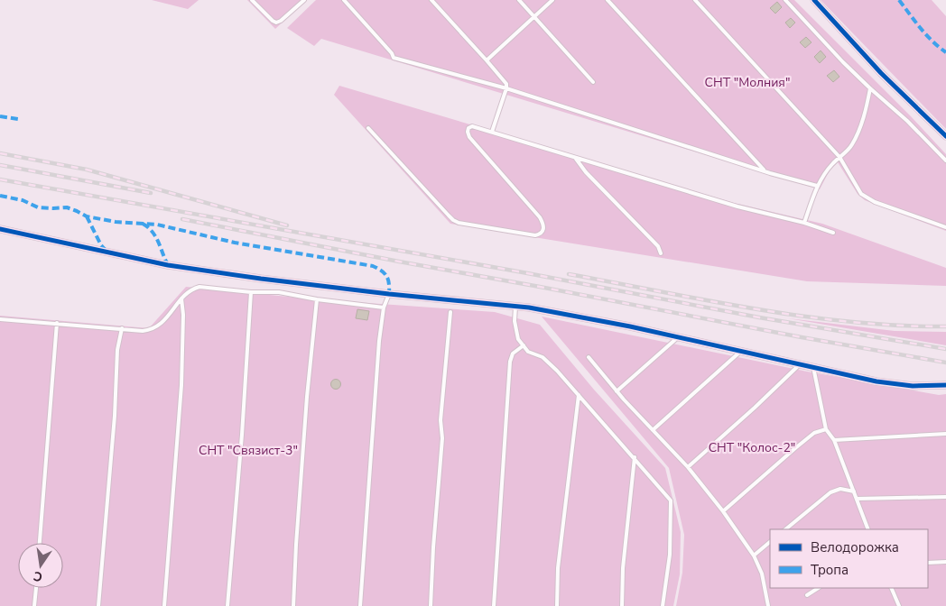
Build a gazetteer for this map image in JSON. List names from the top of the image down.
{
  "parks": ["СНТ \"Молния\"", "СНТ \"Колос-2\"", "СНТ \"Связист-3\""],
  "legend": ["Велодорожка", "Тропа"],
  "north": "bottom"
}
